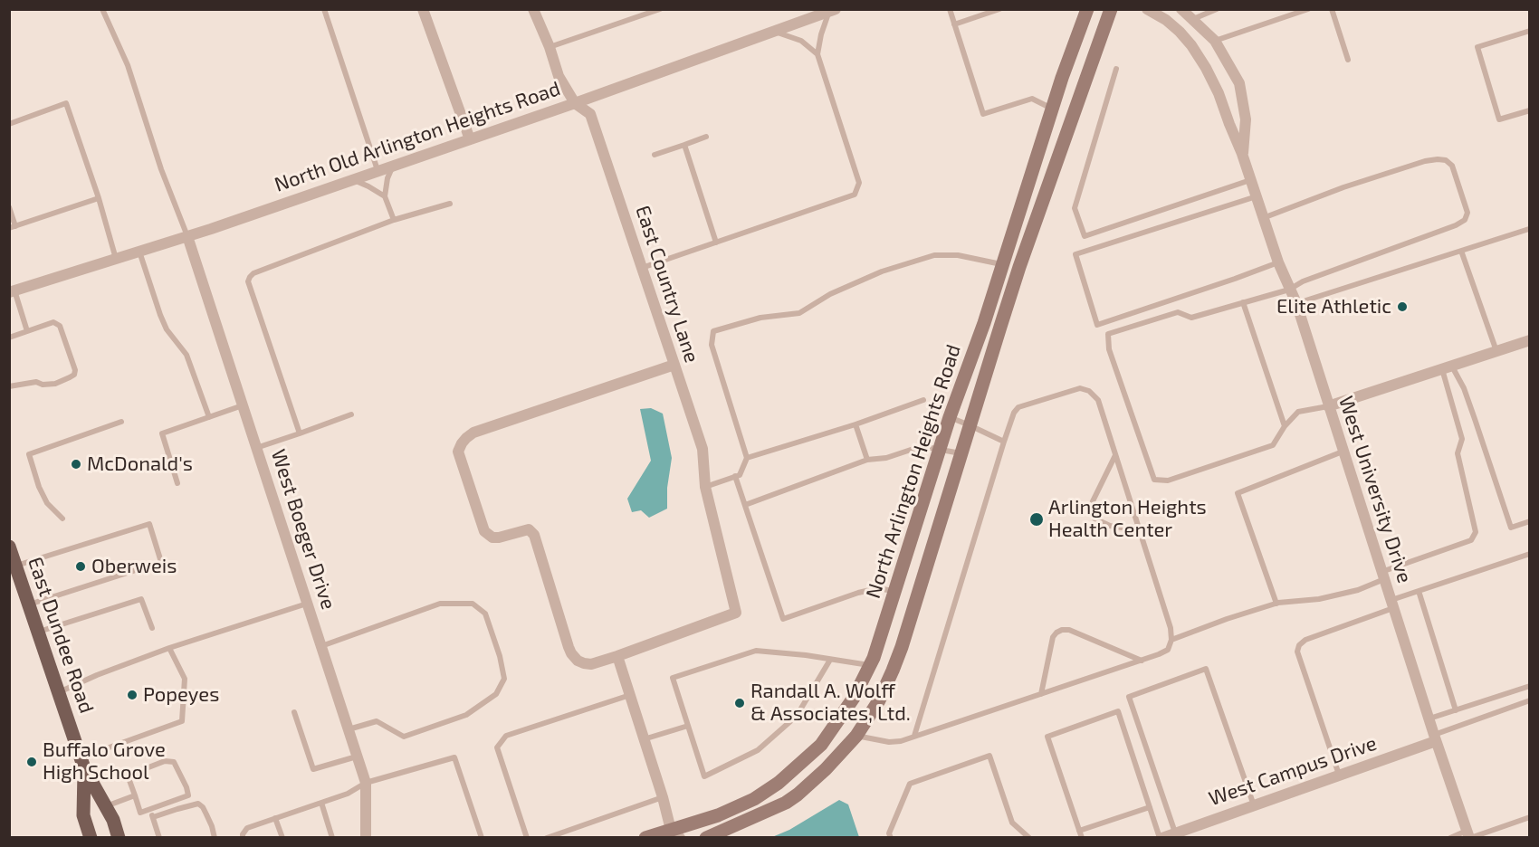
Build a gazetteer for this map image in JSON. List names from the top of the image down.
{
  "streets": {
    "main road": ["North Arlington Heights Road", "East Dundee Road"],
    "street": [
      "North Old Arlington Heights Road",
      "East Country Lane",
      "West University Drive",
      "West Boeger Drive",
      "West Campus Drive"
    ]
  },
  "crossings": [
    ["North Old Arlington Heights Road", "East Country Lane"],
    ["North Old Arlington Heights Road", "West Boeger Drive"],
    ["West University Drive", "West Campus Drive"]
  ],
  "places": [
    "Elite Athletic",
    "McDonald's",
    "Arlington Heights Health Center",
    "Oberweis",
    "Popeyes",
    "Randall A. Wolff & Associates, Ltd.",
    "Buffalo Grove High School"
  ]
}
